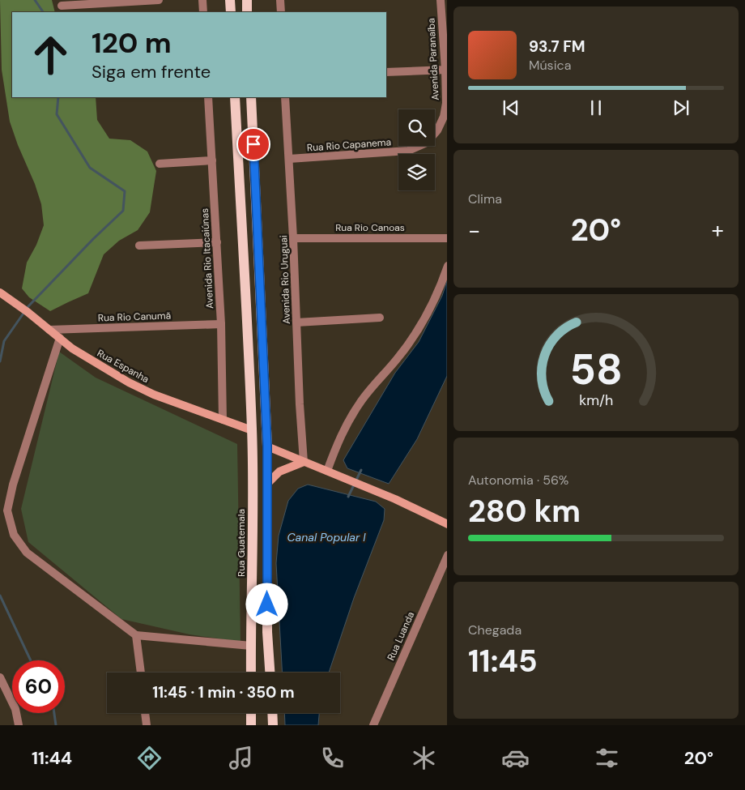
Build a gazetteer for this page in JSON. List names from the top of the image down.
{
  "streets": {
    "main road": ["Rua Guatemala"],
    "street": [
      "Avenida Paranaíba",
      "Rua Rio Capanema",
      "Rua Rio Canoas",
      "Avenida Rio Itacaiúnas",
      "Avenida Rio Uruguai",
      "Rua Rio Canumã",
      "Rua Espanha",
      "Rua Luanda"
    ]
  },
  "crossings": [
    ["Avenida Paranaíba", "Rua Rio Capanema"],
    ["Rua Rio Capanema", "Avenida Rio Uruguai"],
    ["Rua Rio Canoas", "Avenida Rio Uruguai"],
    ["Avenida Rio Itacaiúnas", "Rua Rio Canumã"],
    ["Avenida Rio Itacaiúnas", "Rua Espanha"],
    ["Rua Rio Canumã", "Rua Espanha"],
    ["Rua Espanha", "Rua Guatemala"]
  ],
  "water": ["Canal Popular I"],
  "page": {
    "turn": ["120 m", "Siga em frente"],
    "song": ["93.7 FM", "Música"],
    "tile": [
      "Clima",
      ["Autonomia · 56%", "280 km"],
      ["Chegada", "11:45"]
    ],
    "heat": ["−", "20°", "+"],
    "limit": "60",
    "trip": "11:45 · 1 min · 350 m",
    "tabs": ["11:44", "20°"],
    "gauge": ["58", "km/h"]
  }
}
